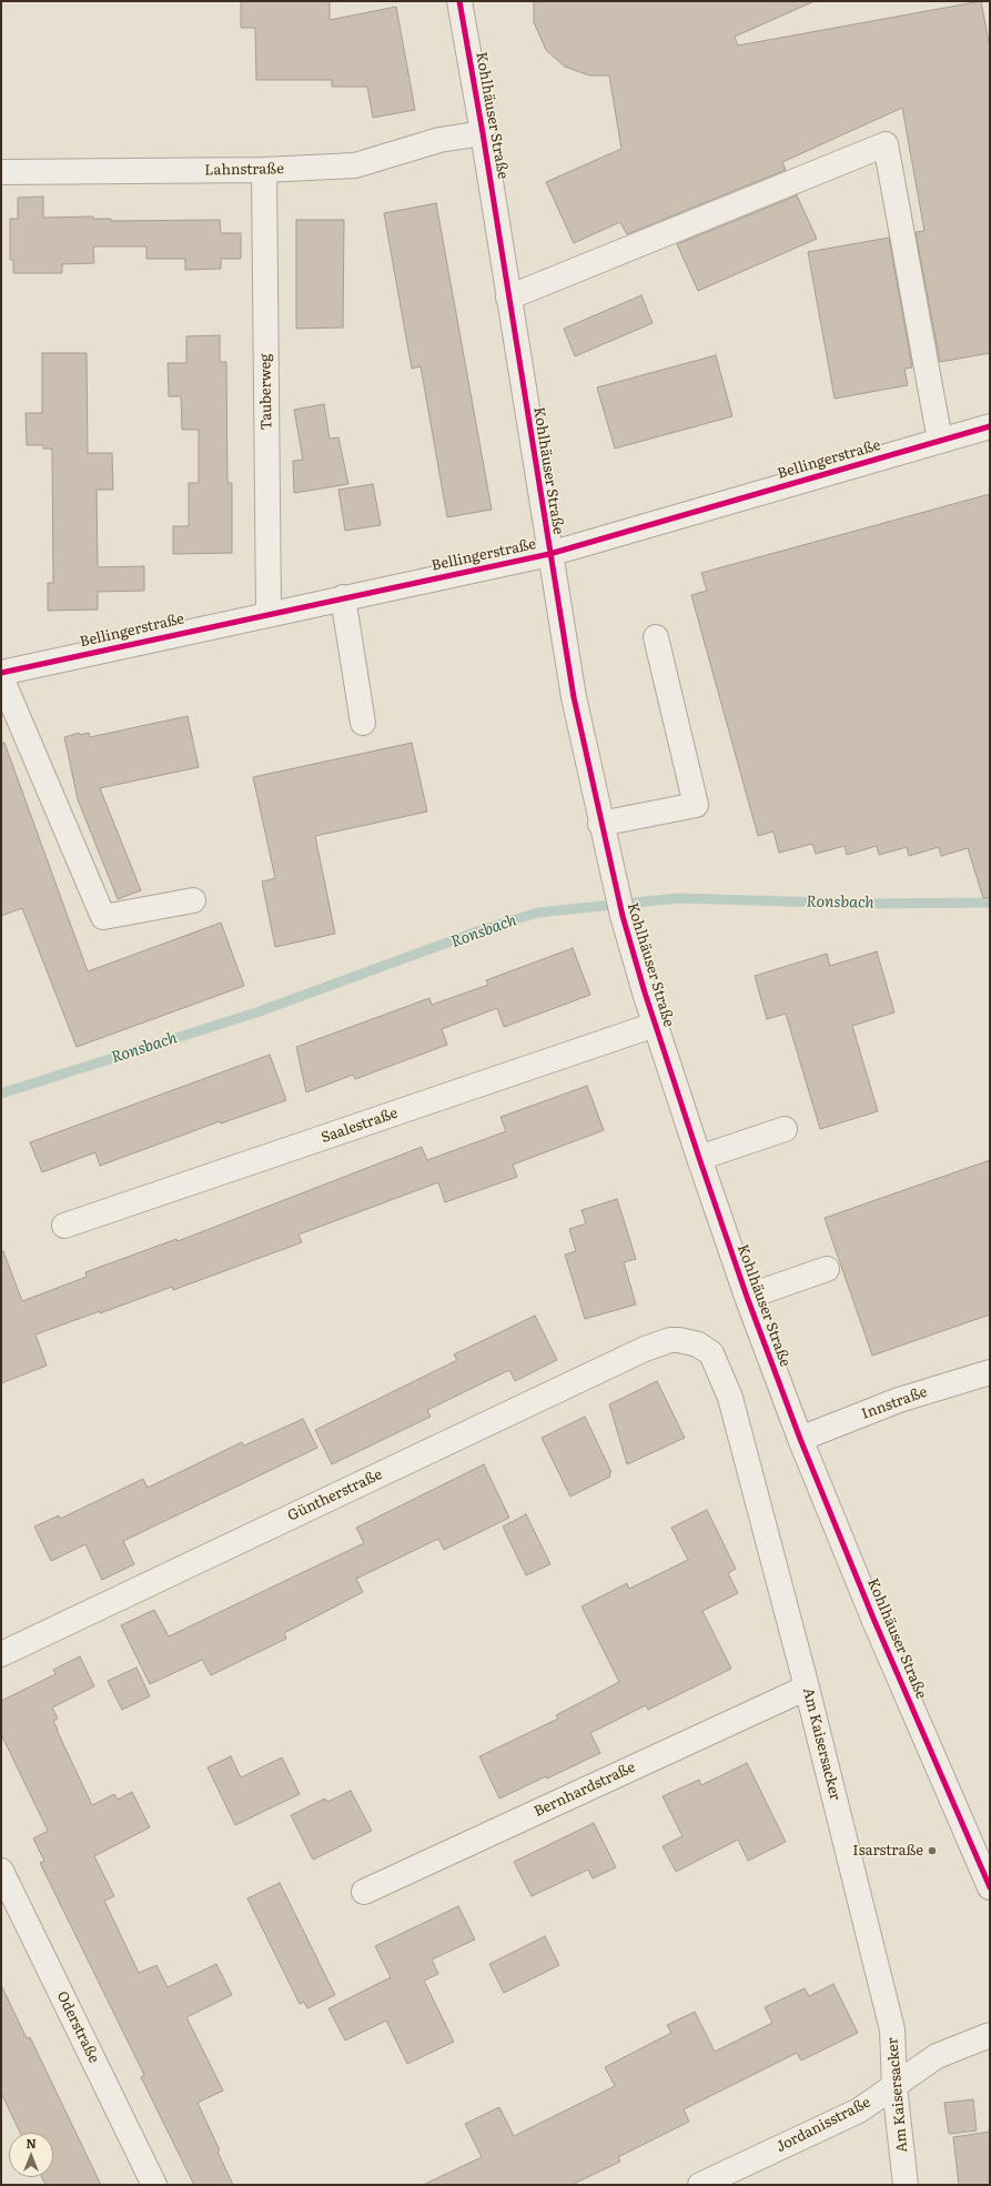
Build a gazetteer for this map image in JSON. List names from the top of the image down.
{
  "streets": {
    "street": [
      "Kohlhäuser Straße",
      "Lahnstraße",
      "Tauberweg",
      "Bellingerstraße",
      "Saalestraße",
      "Innstraße",
      "Güntherstraße",
      "Am Kaisersacker",
      "Bernhardstraße",
      "Oderstraße",
      "Jordanisstraße"
    ]
  },
  "crossings": [
    ["Kohlhäuser Straße", "Lahnstraße"],
    ["Kohlhäuser Straße", "Bellingerstraße"],
    ["Kohlhäuser Straße", "Saalestraße"],
    ["Kohlhäuser Straße", "Innstraße"],
    ["Lahnstraße", "Tauberweg"],
    ["Tauberweg", "Bellingerstraße"],
    ["Güntherstraße", "Am Kaisersacker"],
    ["Am Kaisersacker", "Bernhardstraße"],
    ["Am Kaisersacker", "Jordanisstraße"]
  ],
  "water": ["Ronsbach"],
  "places": ["Isarstraße"],
  "north": "top"
}
